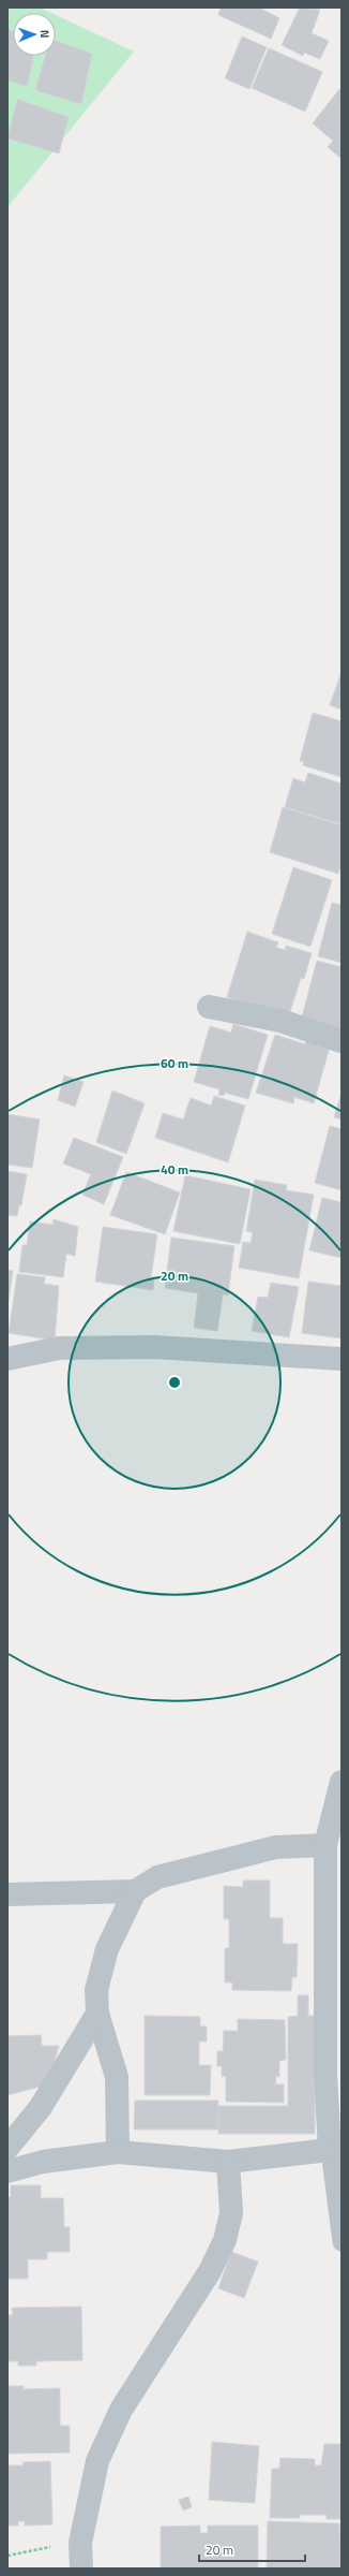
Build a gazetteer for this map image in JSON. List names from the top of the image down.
{
  "scale_bar": "20 m",
  "north": "right",
  "rings": ["60 m", "40 m", "20 m"]
}
